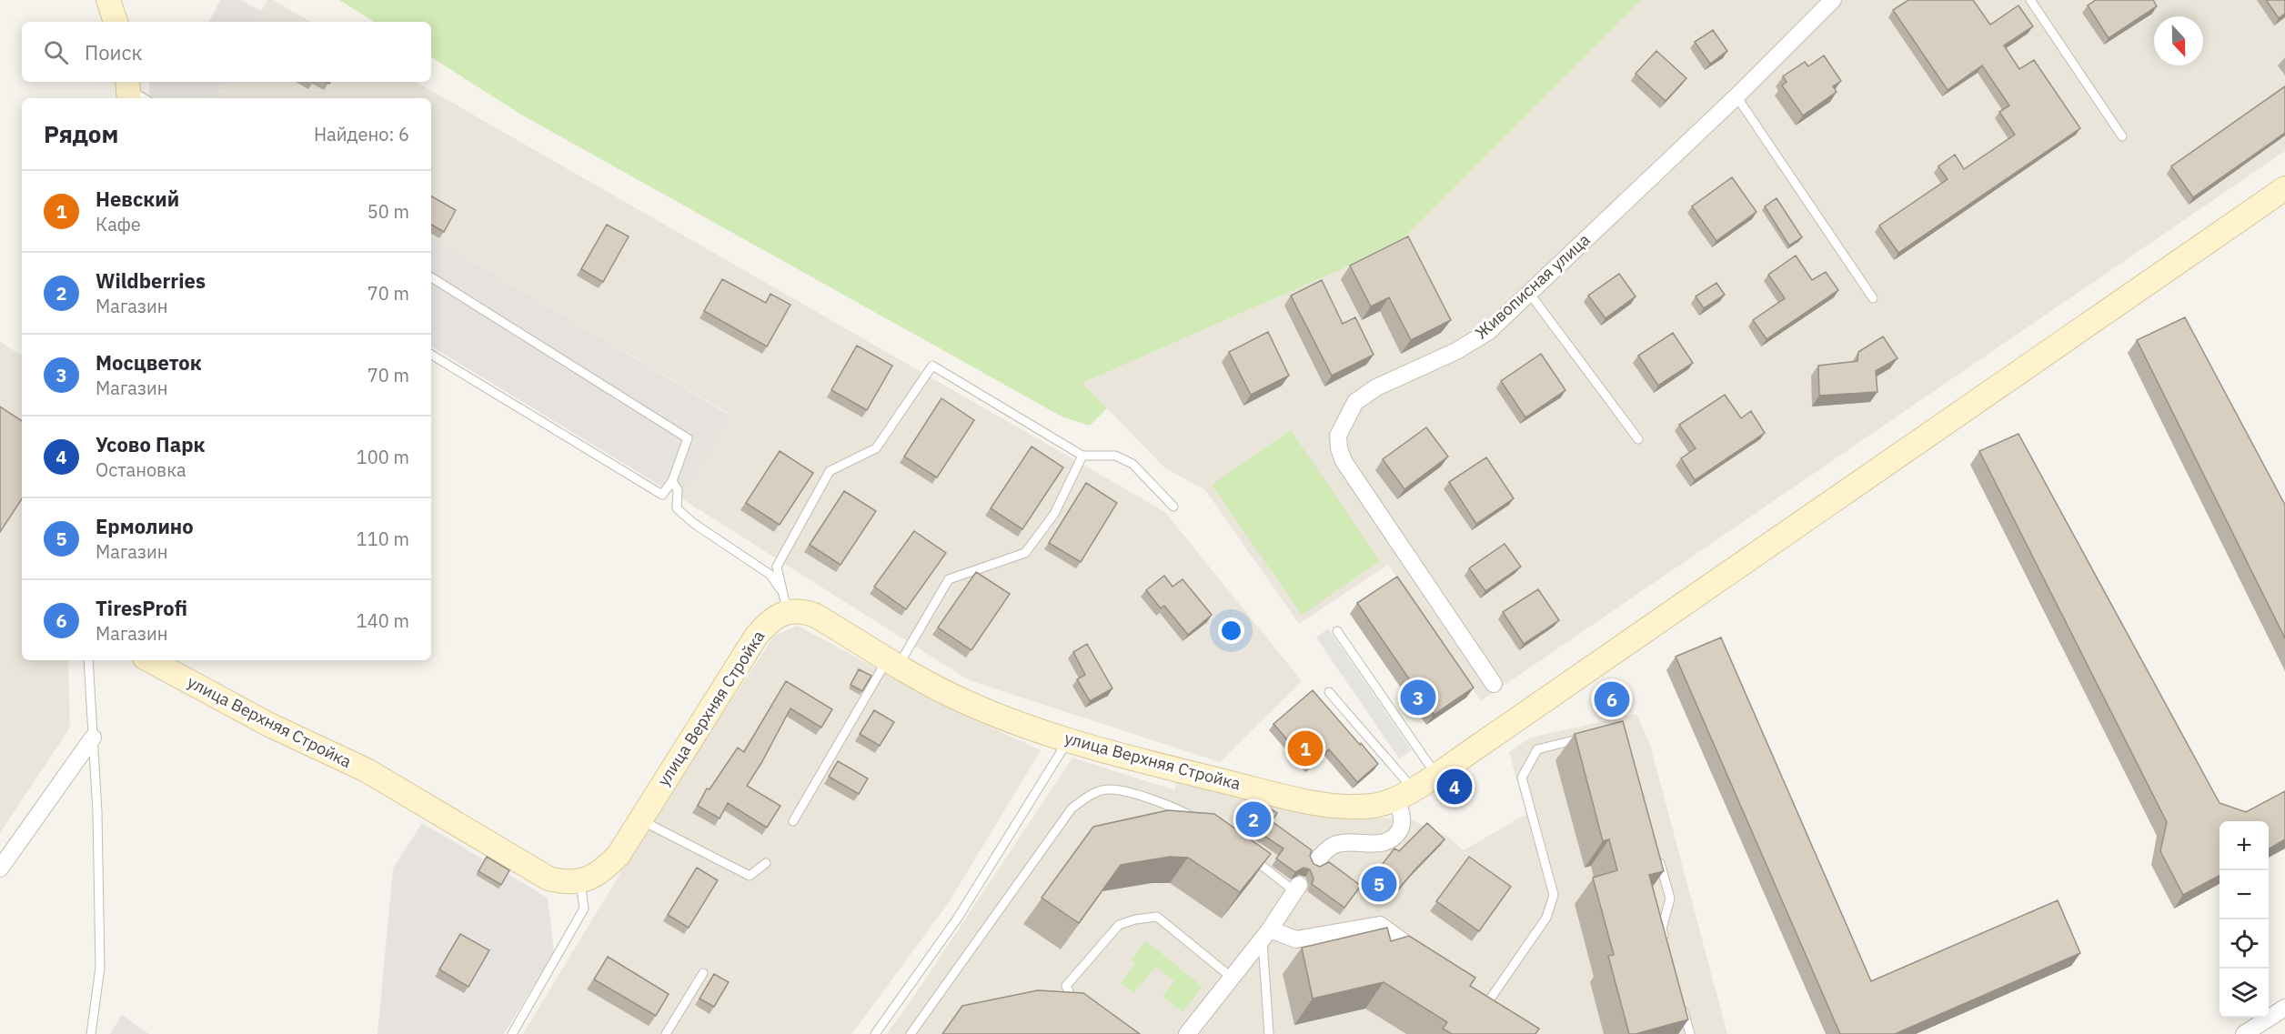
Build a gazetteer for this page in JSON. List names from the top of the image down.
{
  "streets": {
    "street": ["Живописная улица", "улица Верхняя Стройка"]
  },
  "north": "bottom",
  "page": {
    "search": "Поиск",
    "heading": ["Рядом", "Найдено: 6"],
    "list": [
      {
        "mark": "1",
        "name": "Невский",
        "note": "Кафе",
        "value": "50 m"
      },
      {
        "mark": "2",
        "name": "Wildberries",
        "note": "Магазин",
        "value": "70 m"
      },
      {
        "mark": "3",
        "name": "Мосцветок",
        "note": "Магазин",
        "value": "70 m"
      },
      {
        "mark": "4",
        "name": "Усово Парк",
        "note": "Остановка",
        "value": "100 m"
      },
      {
        "mark": "5",
        "name": "Ермолино",
        "note": "Магазин",
        "value": "110 m"
      },
      {
        "mark": "6",
        "name": "TiresProfi",
        "note": "Магазин",
        "value": "140 m"
      }
    ],
    "pins": [
      "3",
      "6",
      "1",
      "4",
      "2",
      "5"
    ],
    "map_buttons": ["+", "−"]
  }
}
